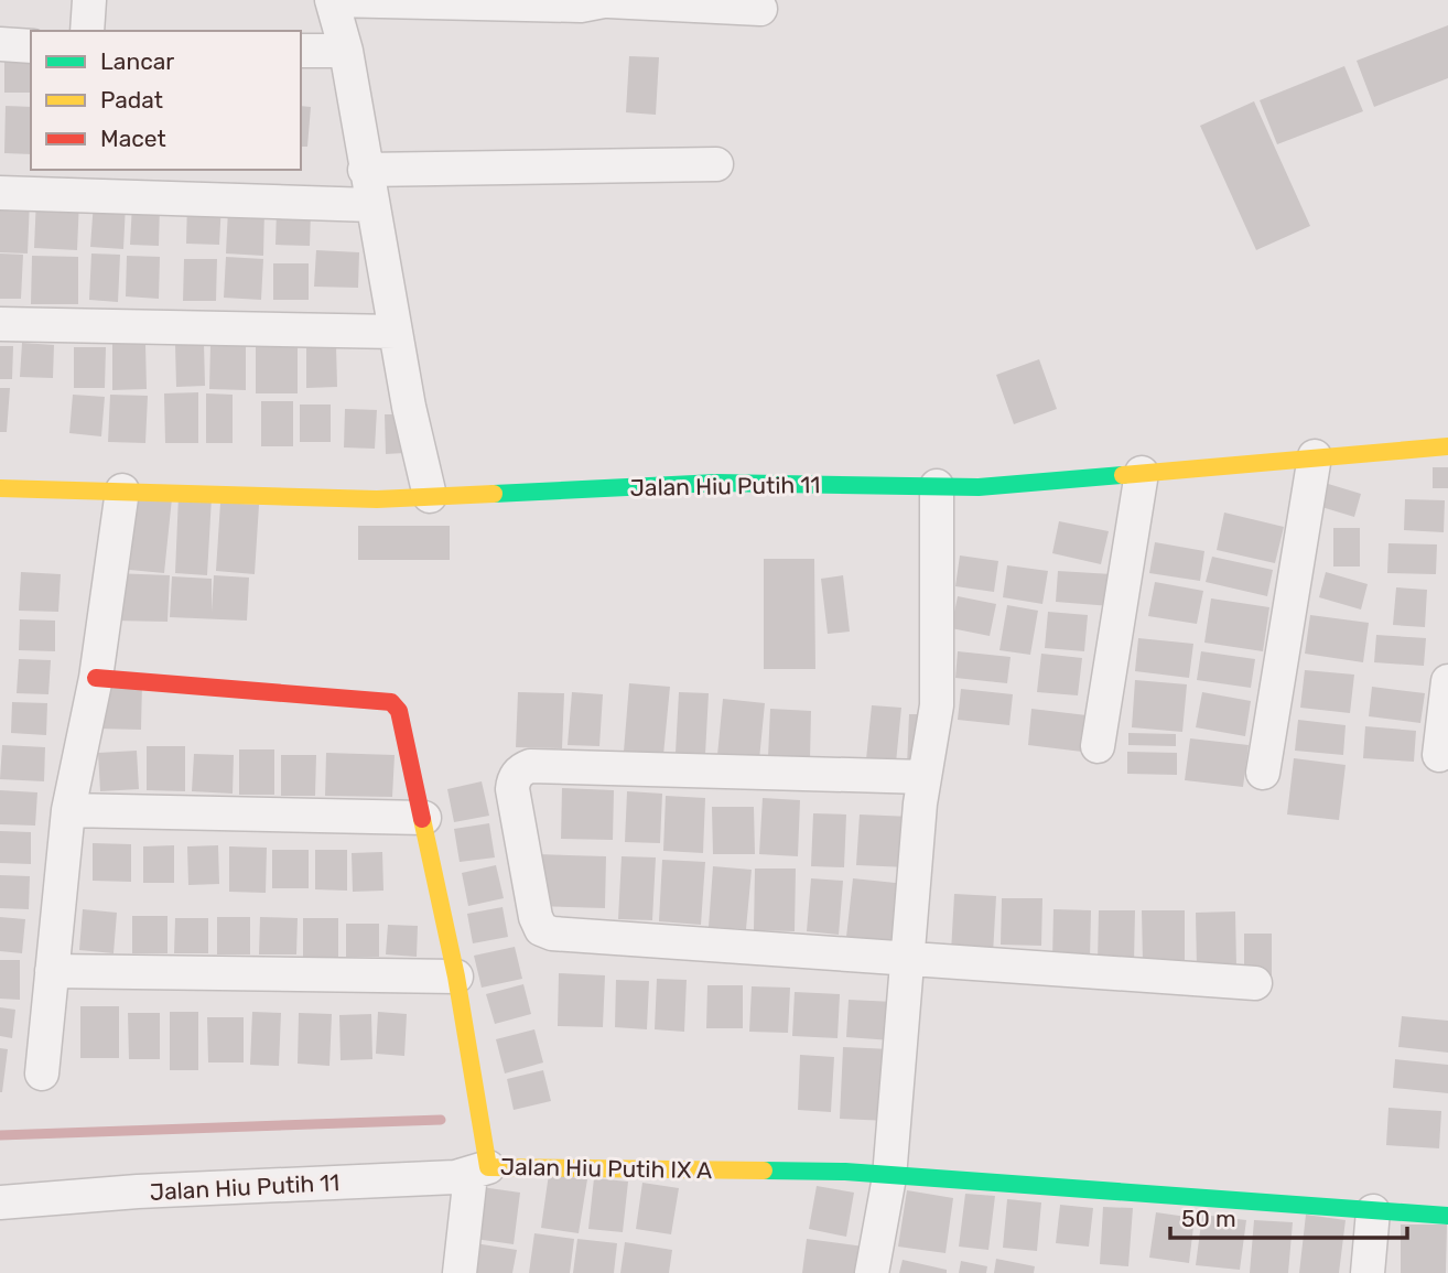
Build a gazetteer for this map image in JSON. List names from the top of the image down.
{
  "streets": {
    "street": ["Jalan Hiu Putih 11", "Jalan Hiu Putih IX A"]
  },
  "crossings": [
    ["Jalan Hiu Putih 11", "Jalan Hiu Putih IX A"]
  ],
  "legend": ["Lancar", "Padat", "Macet"],
  "scale_bar": "50 m"
}
